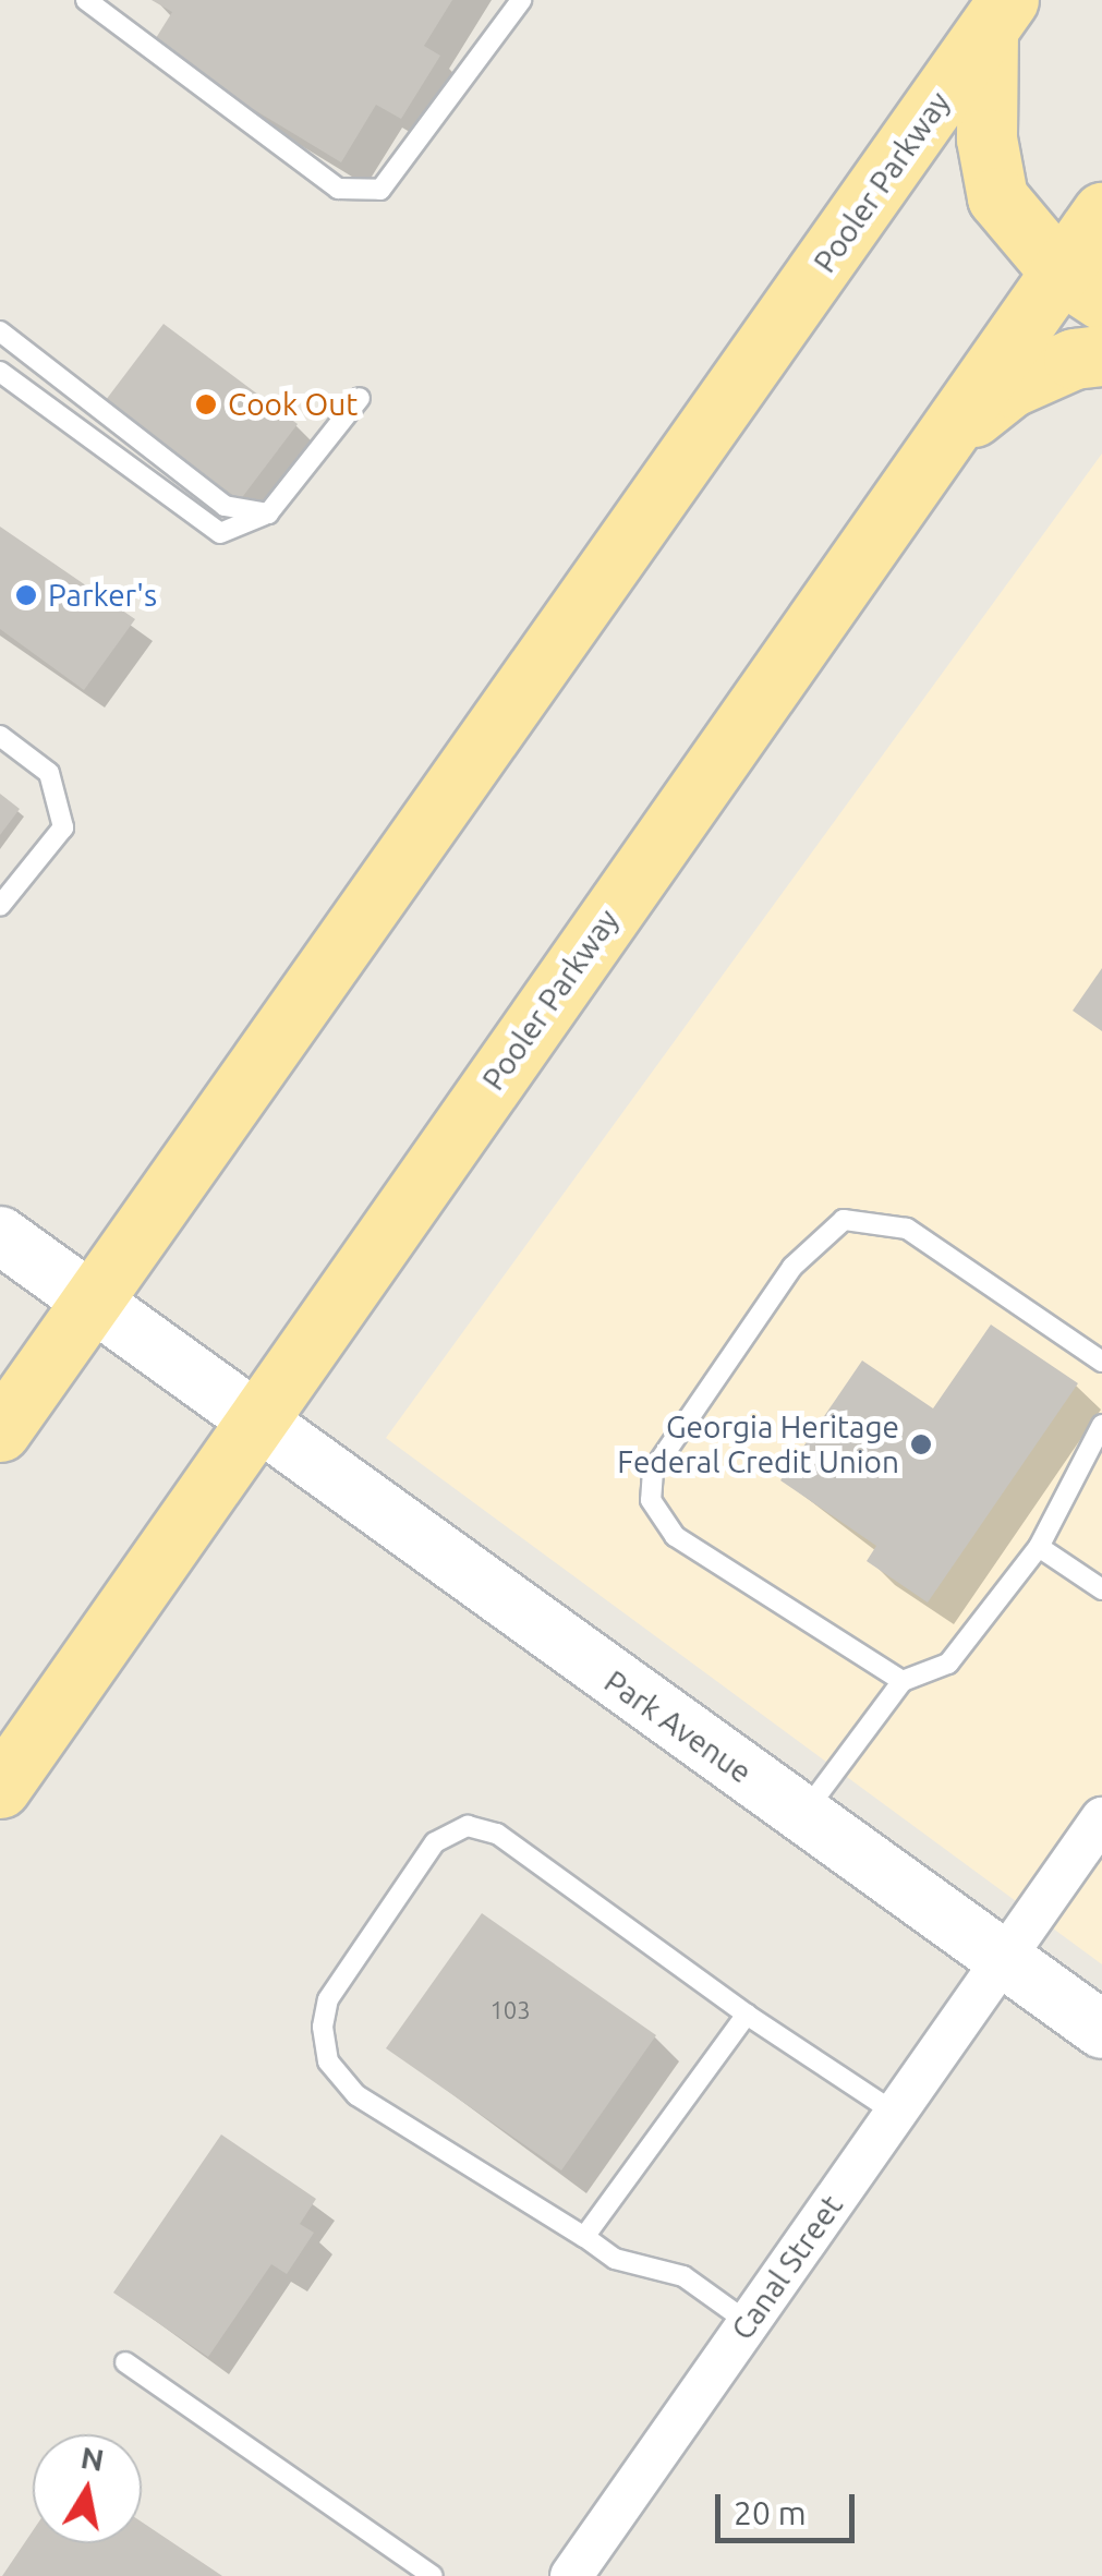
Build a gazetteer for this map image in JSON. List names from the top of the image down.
{
  "streets": {
    "main road": ["Pooler Parkway"],
    "street": ["Park Avenue", "Canal Street"]
  },
  "crossings": [
    ["Pooler Parkway", "Park Avenue"],
    ["Park Avenue", "Canal Street"]
  ],
  "places": ["Cook Out", "Parker's", "Georgia Heritage Federal Credit Union"],
  "house_numbers": ["103"],
  "scale_bar": "20 m",
  "north": "top"
}
